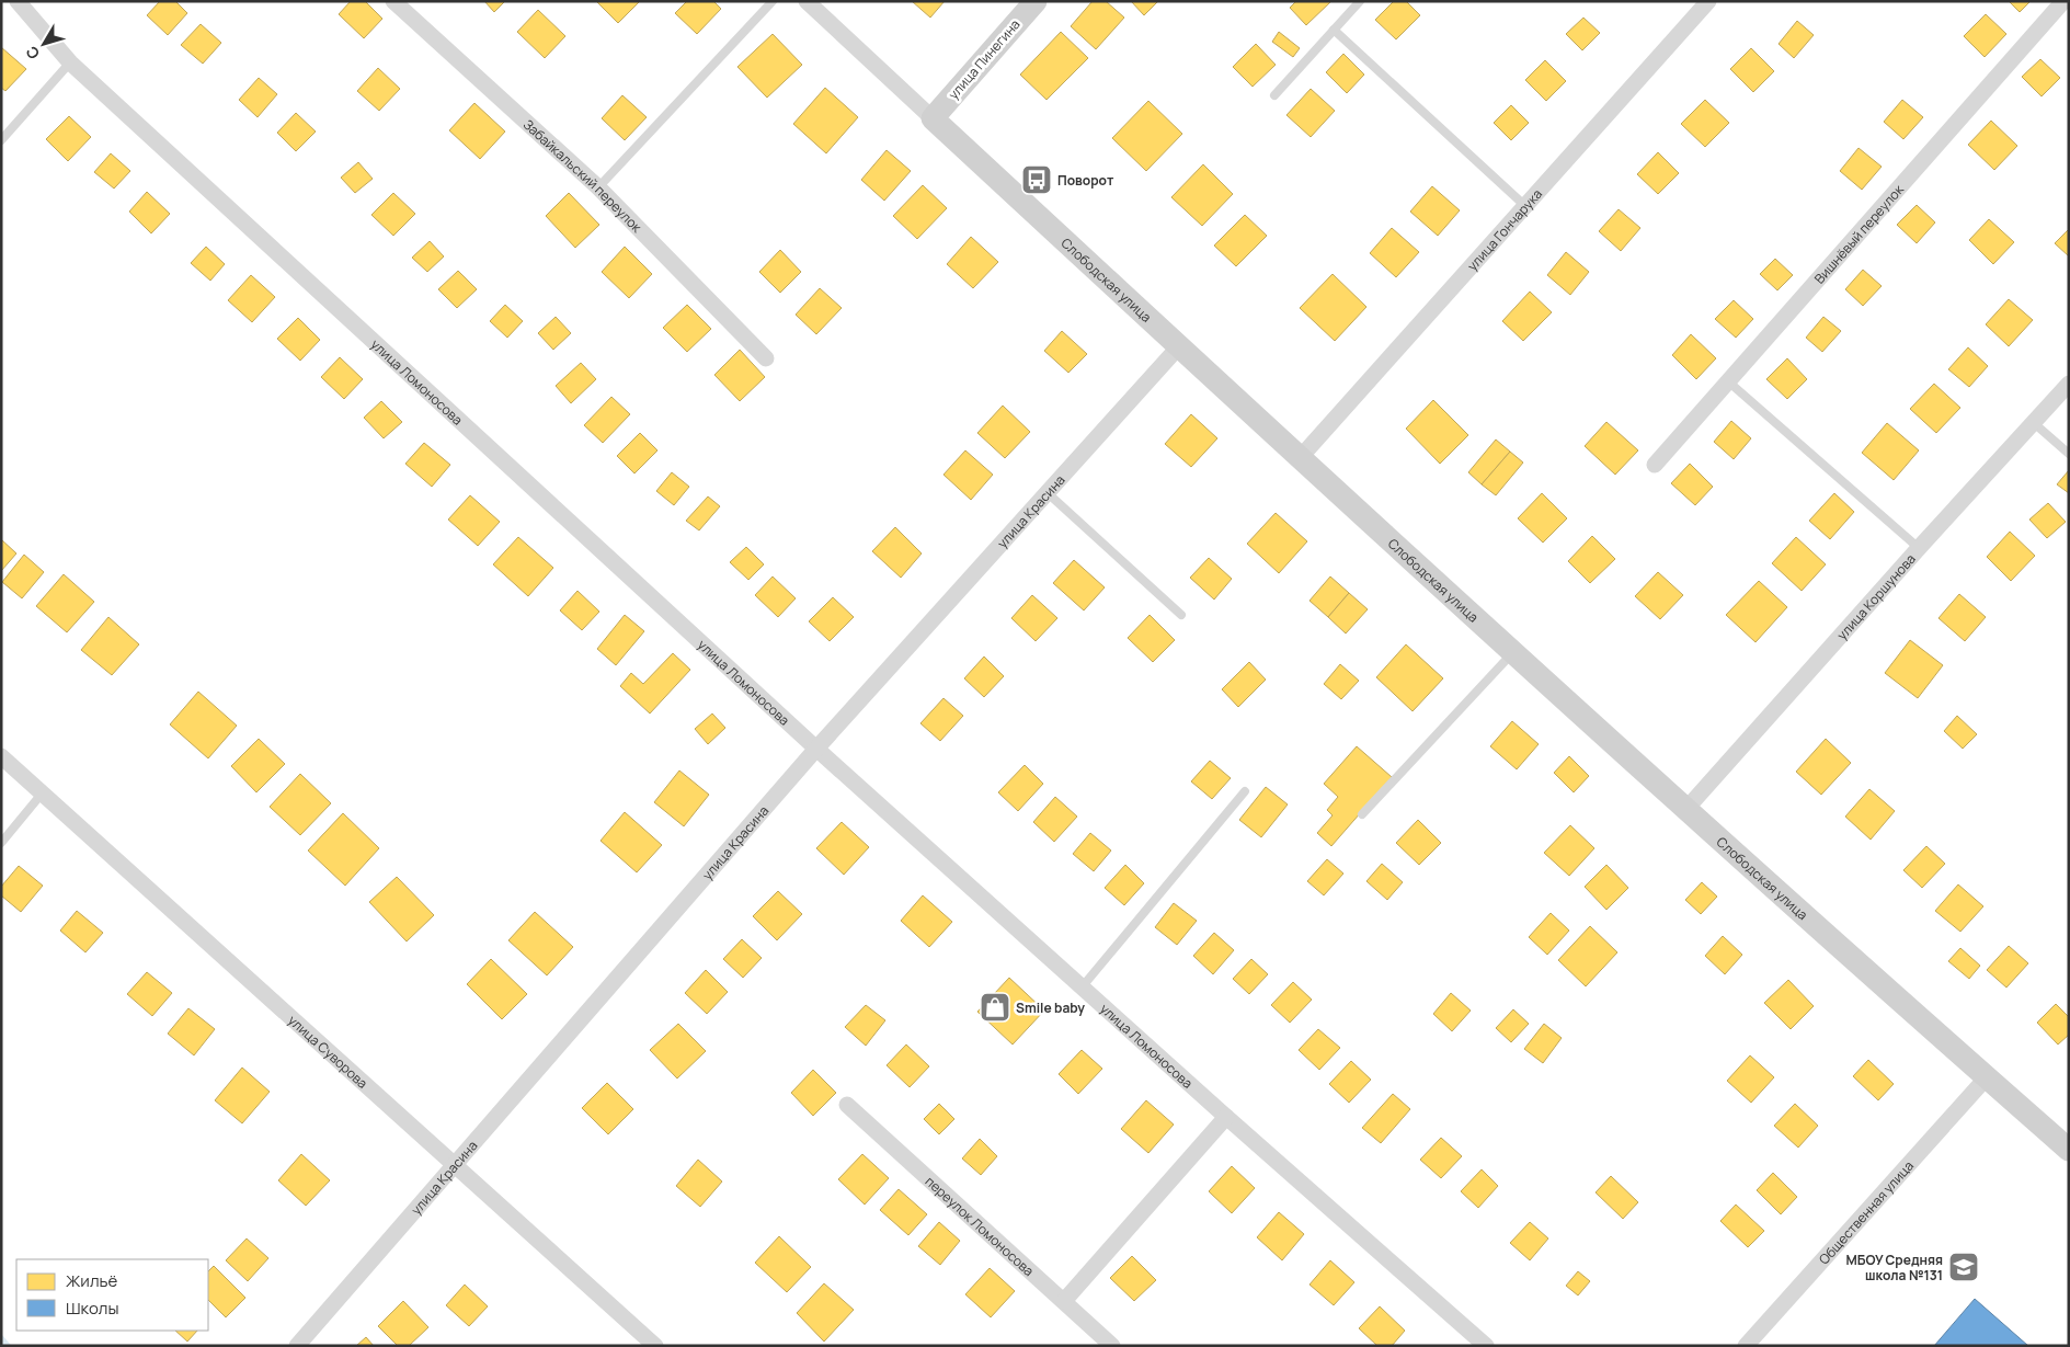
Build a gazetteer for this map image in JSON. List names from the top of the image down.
{
  "streets": {
    "street": [
      "улица Пинегина",
      "Забайкальский переулок",
      "улица Гончарука",
      "Вишнёвый переулок",
      "Слободская улица",
      "улица Ломоносова",
      "улица Красина",
      "улица Коршунова",
      "улица Суворова",
      "Общественная улица",
      "переулок Ломоносова"
    ]
  },
  "crossings": [
    ["улица Пинегина", "Слободская улица"],
    ["улица Гончарука", "Слободская улица"],
    ["Слободская улица", "улица Красина"],
    ["Слободская улица", "улица Коршунова"],
    ["Слободская улица", "Общественная улица"],
    ["улица Ломоносова", "улица Красина"],
    ["улица Красина", "улица Суворова"]
  ],
  "places": {
    "bus stop": ["Поворот"],
    "shop": ["Smile baby"],
    "school or university": ["МБОУ Средняя школа №131"]
  },
  "legend": ["Жильё", "Школы"],
  "north": "bottom left"
}
